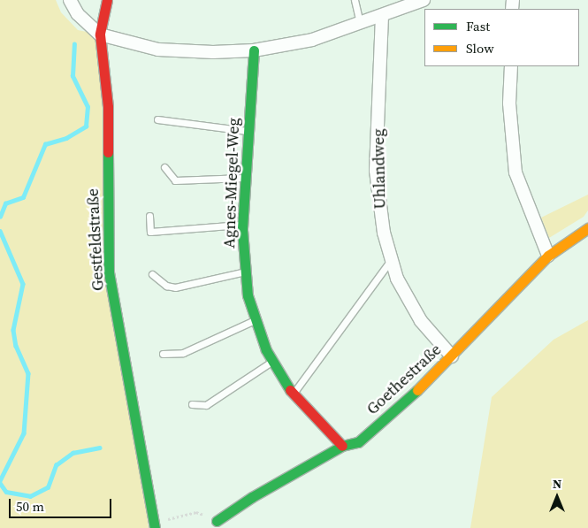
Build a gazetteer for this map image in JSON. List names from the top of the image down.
{
  "streets": {
    "street": [
      "Uhlandweg",
      "Agnes-Miegel-Weg",
      "Gestfeldstraße",
      "Goethestraße"
    ]
  },
  "crossings": [
    ["Uhlandweg", "Goethestraße"],
    ["Agnes-Miegel-Weg", "Goethestraße"]
  ],
  "legend": ["Fast", "Slow"],
  "scale_bar": "50 m",
  "north": "top"
}
